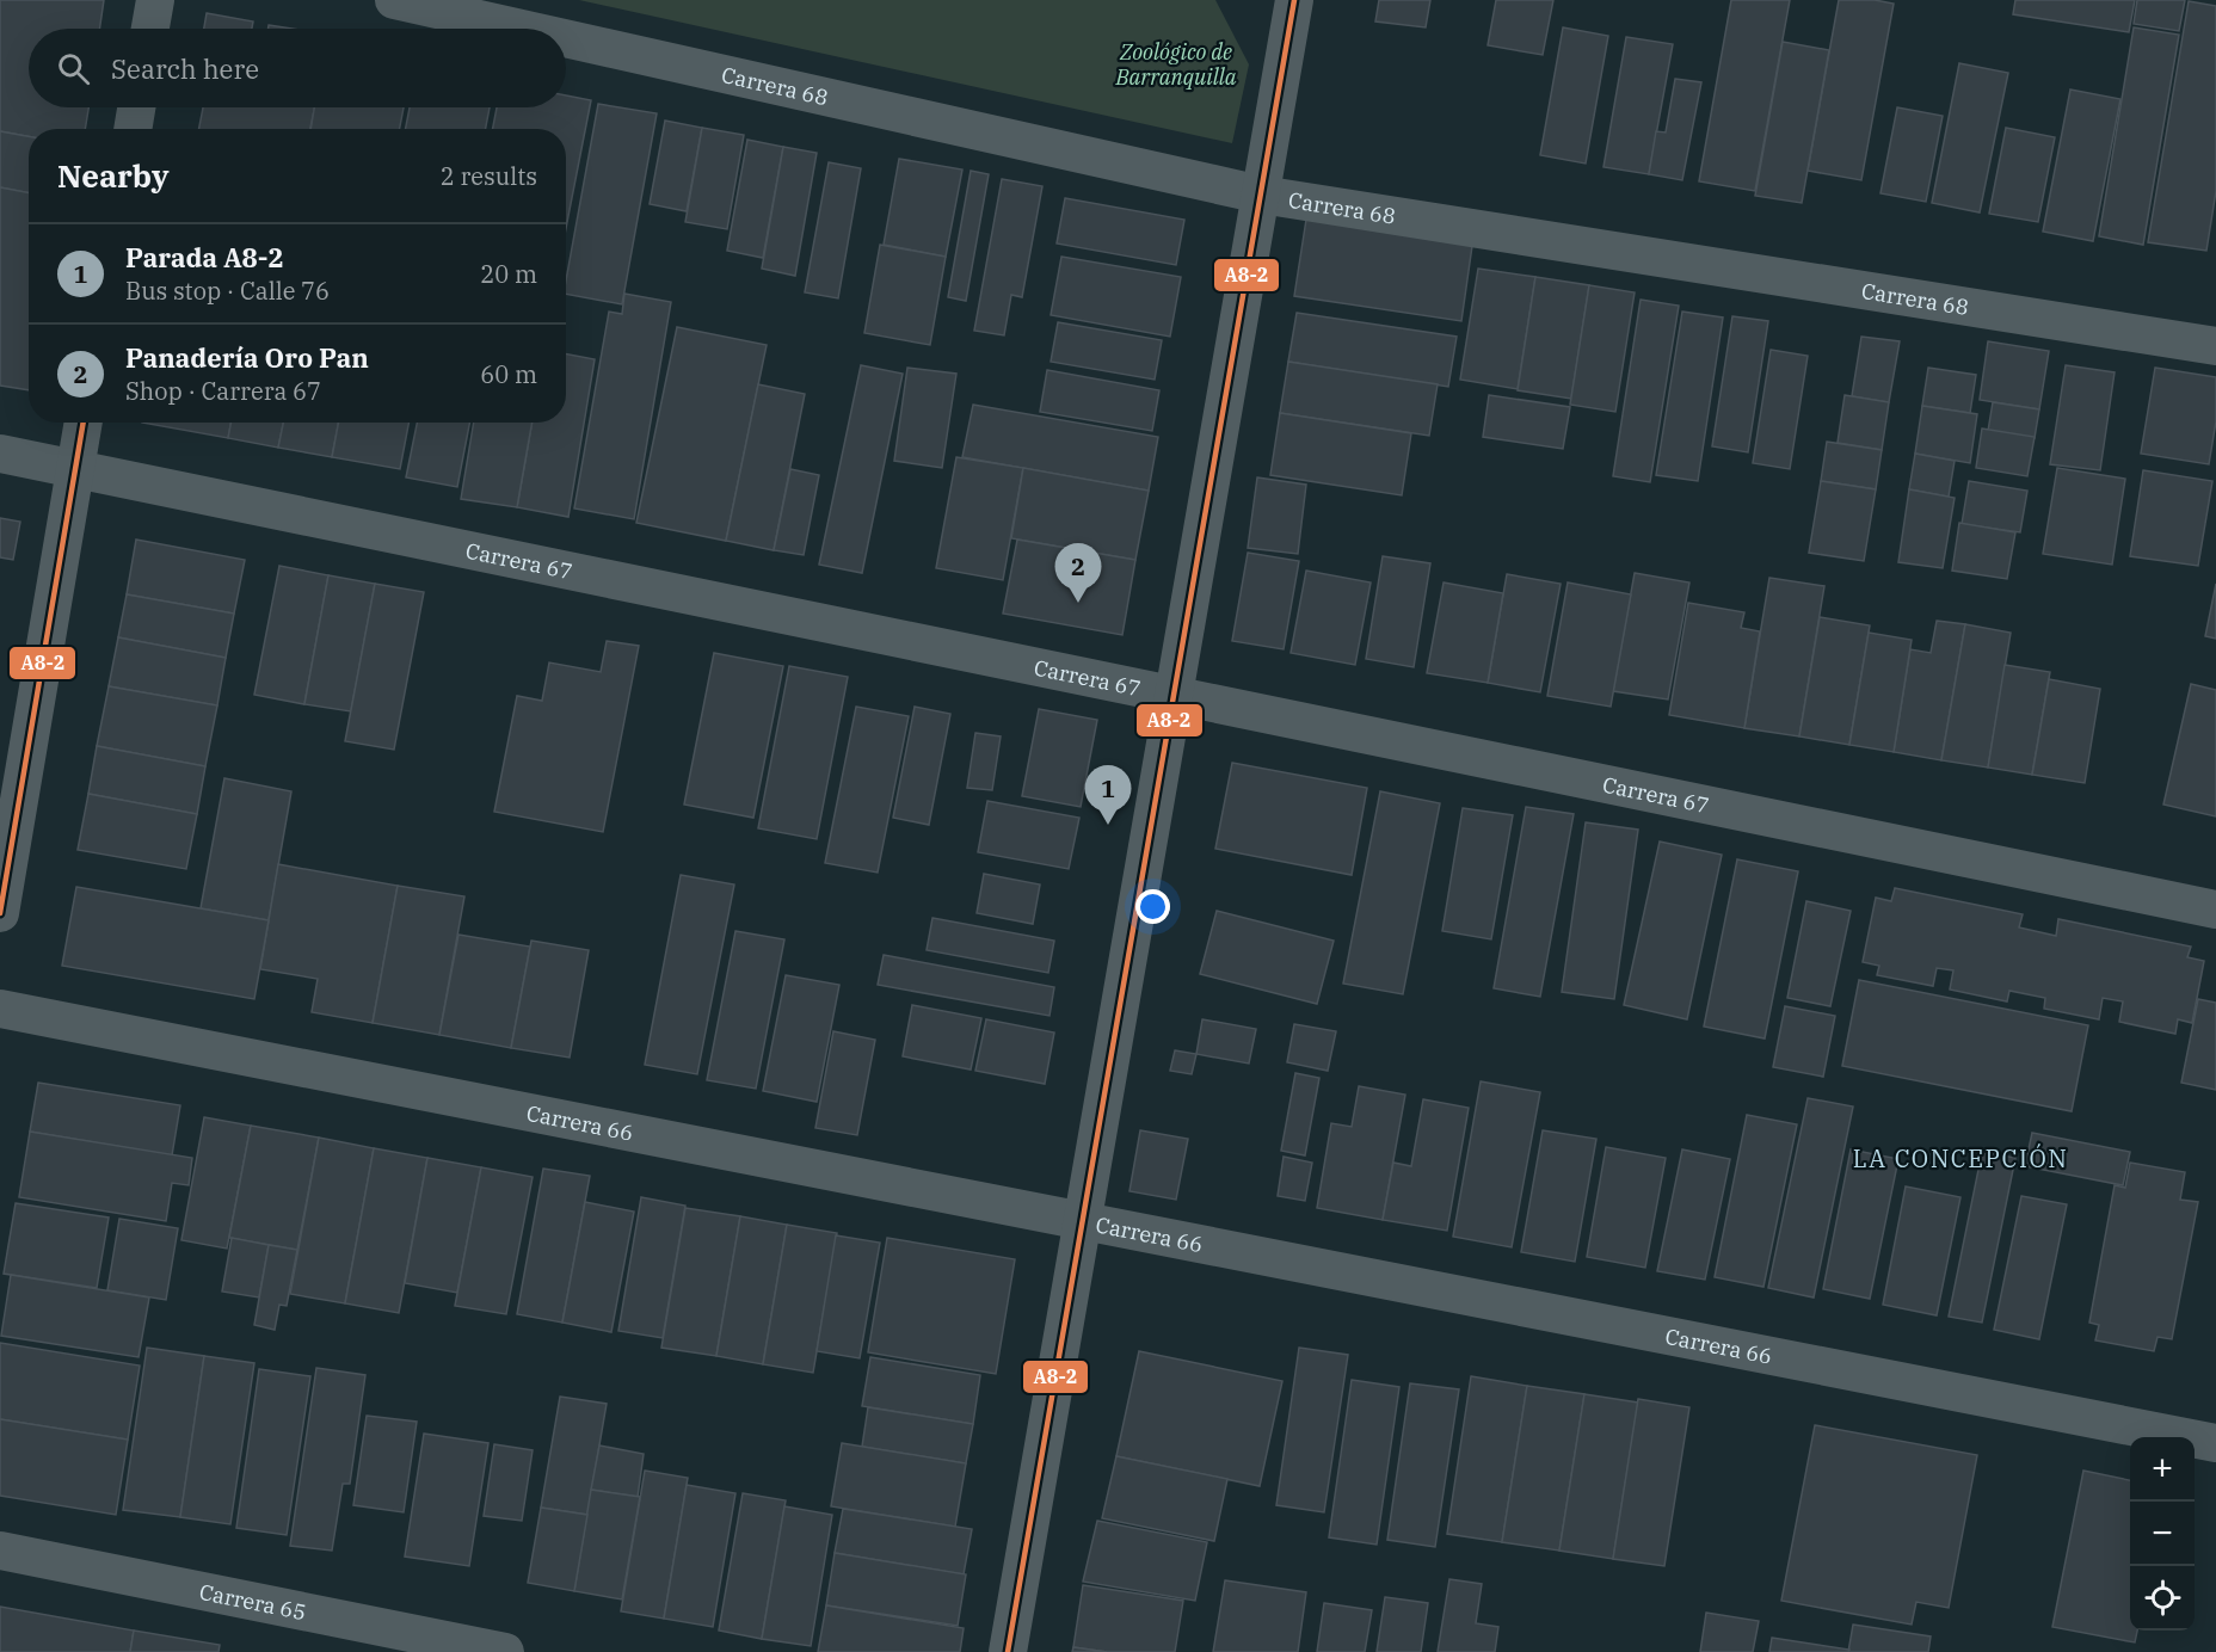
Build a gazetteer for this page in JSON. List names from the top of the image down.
{
  "streets": {
    "street": [
      "Carrera 68",
      "Carrera 67",
      "Carrera 66",
      "Carrera 65"
    ]
  },
  "districts": ["LA CONCEPCIÓN"],
  "parks": ["Zoológico de Barranquilla"],
  "lines": ["transit line A8-2"],
  "page": {
    "search": "Search here",
    "heading": ["Nearby", "2 results"],
    "list": [
      {
        "mark": "1",
        "name": "Parada A8-2",
        "note": "Bus stop · Calle 76",
        "value": "20 m"
      },
      {
        "mark": "2",
        "name": "Panadería Oro Pan",
        "note": "Shop · Carrera 67",
        "value": "60 m"
      }
    ],
    "pins": ["2", "1"],
    "map_buttons": ["+", "−"]
  }
}
